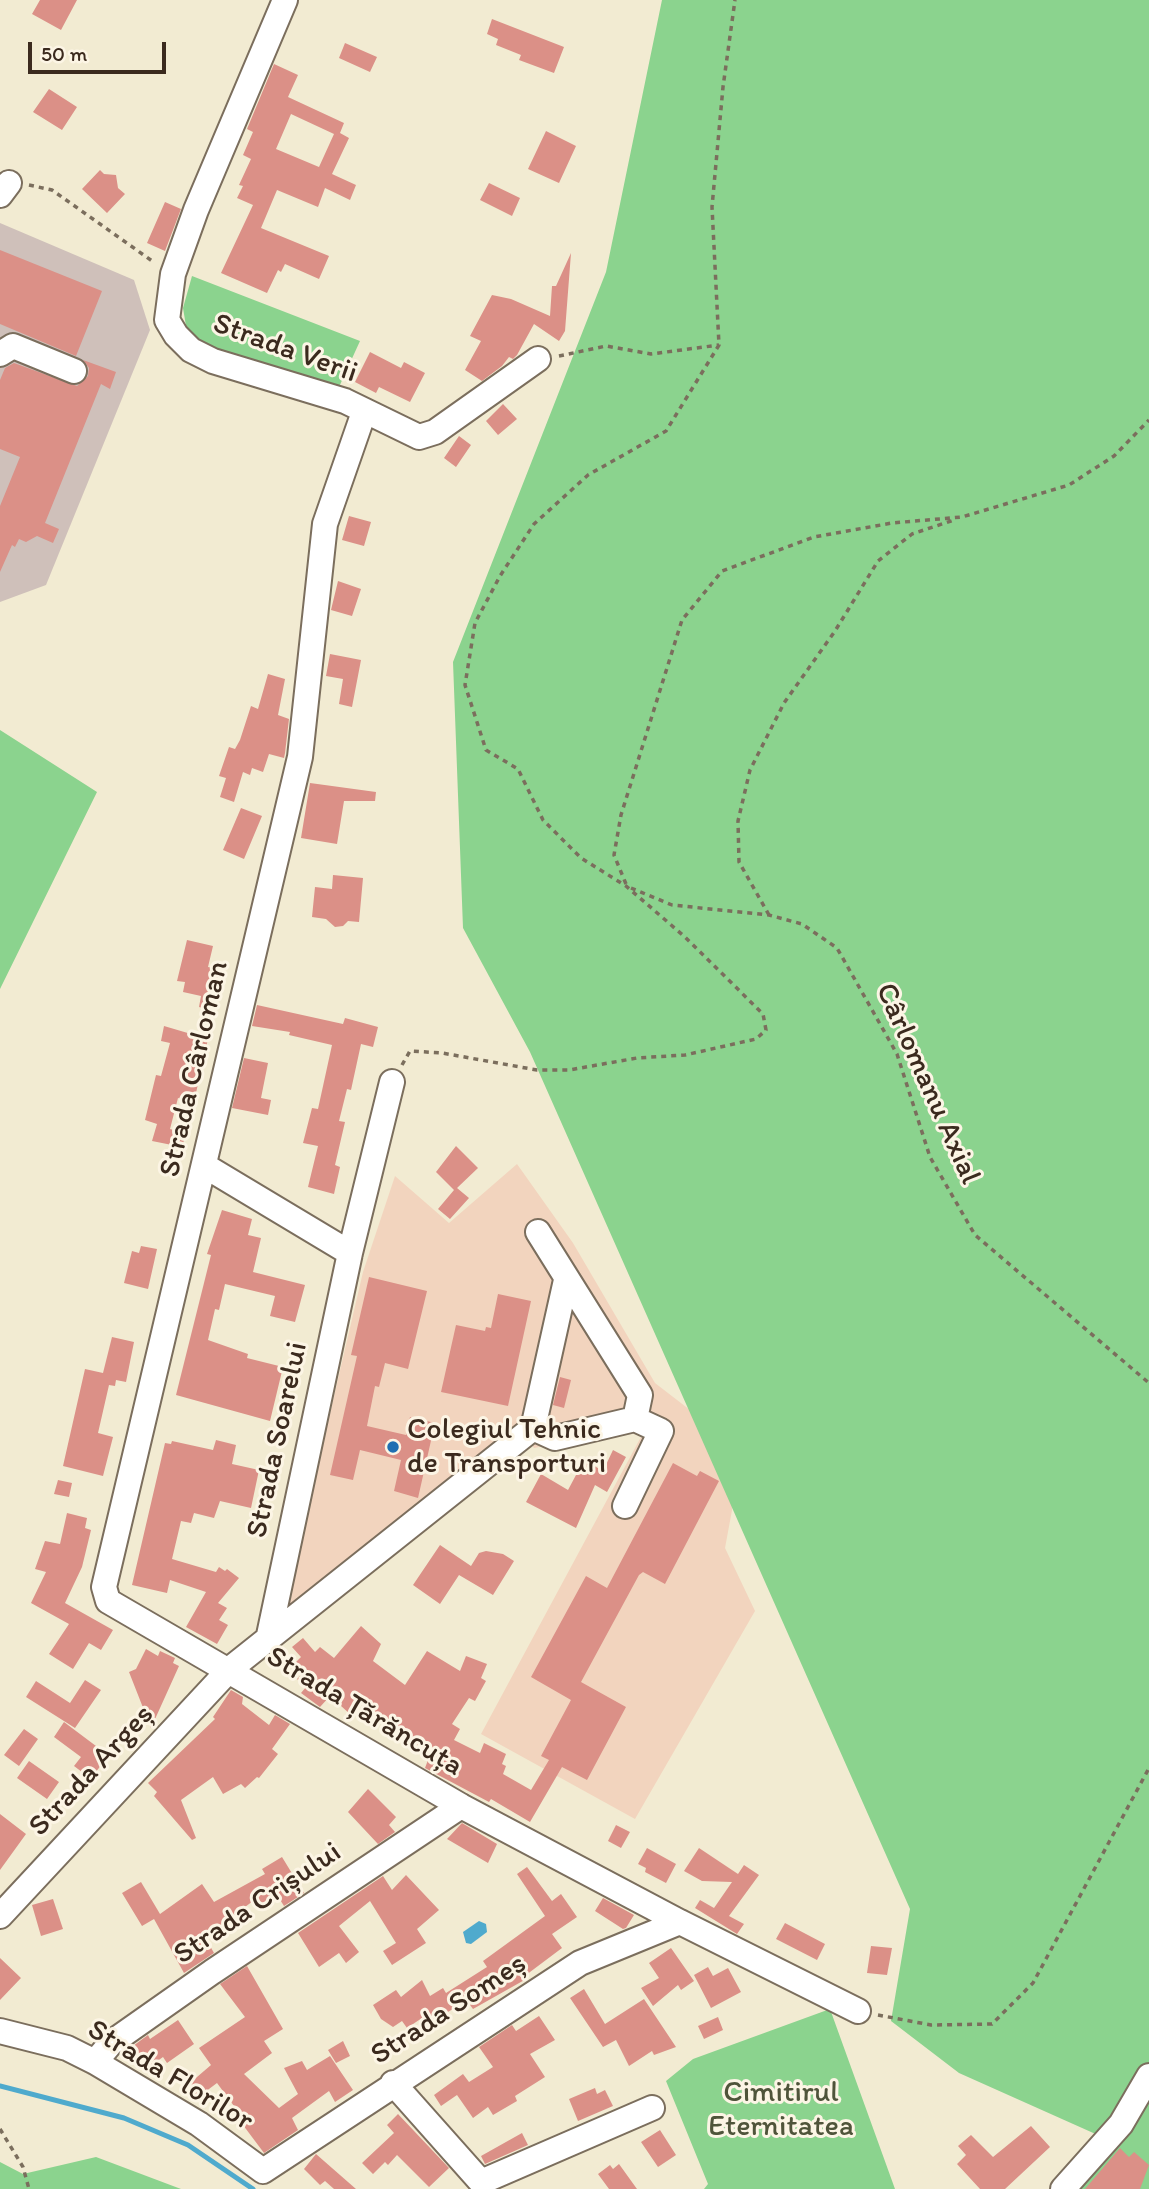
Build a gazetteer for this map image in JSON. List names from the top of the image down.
{
  "streets": {
    "street": [
      "Strada Verii",
      "Strada Cârloman",
      "Strada Soarelui",
      "Strada Țărăncuța",
      "Strada Argeș",
      "Strada Crișului",
      "Strada Someș",
      "Strada Florilor"
    ],
    "path": ["Cârlomanu Axial"]
  },
  "crossings": [
    ["Strada Verii", "Strada Cârloman"],
    ["Strada Cârloman", "Strada Țărăncuța"],
    ["Strada Cârloman", "Strada Argeș"],
    ["Strada Soarelui", "Strada Țărăncuța"],
    ["Strada Țărăncuța", "Strada Argeș"],
    ["Strada Țărăncuța", "Strada Crișului"],
    ["Strada Țărăncuța", "Strada Someș"],
    ["Strada Crișului", "Strada Florilor"],
    ["Strada Someș", "Strada Florilor"]
  ],
  "parks": ["Cimitirul Eternitatea"],
  "places": ["Colegiul Tehnic de Transporturi"],
  "scale_bar": "50 m"
}
